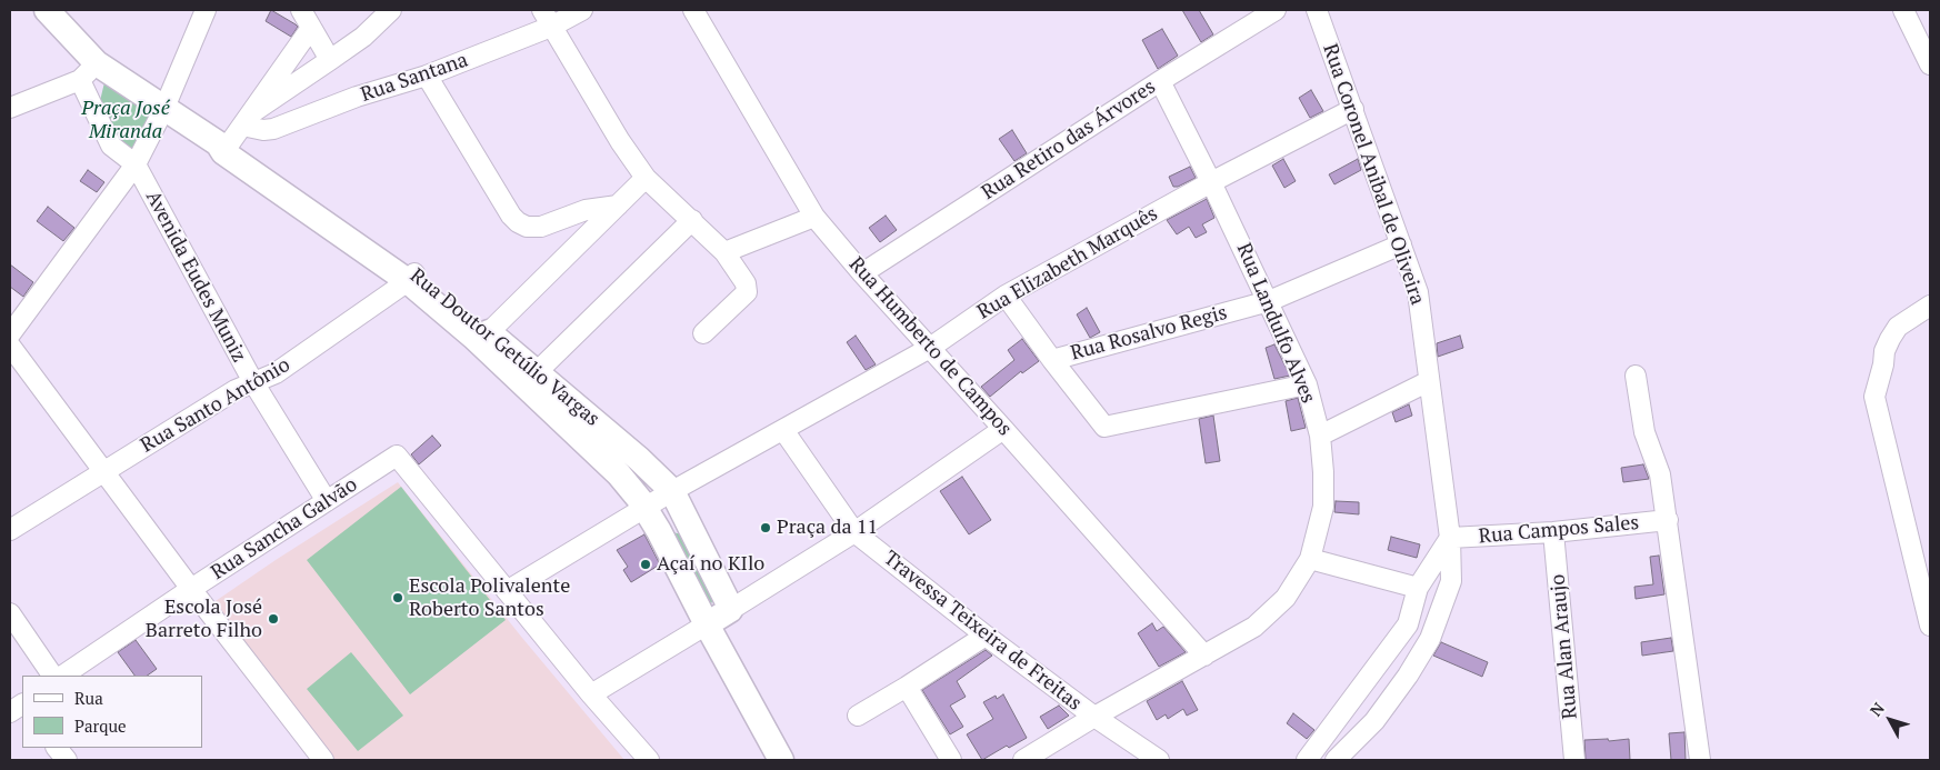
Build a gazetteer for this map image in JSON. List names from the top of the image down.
{
  "streets": {
    "main road": ["Rua Doutor Getúlio Vargas"],
    "street": [
      "Rua Santana",
      "Rua Retiro das Árvores",
      "Rua Coronel Anibal de Oliveira",
      "Rua Elizabeth Marquês",
      "Avenida Eudes Muniz",
      "Rua Landulfo Alves",
      "Rua Rosalvo Regis",
      "Rua Humberto de Campos",
      "Rua Santo Antônio",
      "Rua Sancha Galvão",
      "Rua Campos Sales",
      "Travessa Teixeira de Freitas",
      "Rua Alan Araujo"
    ]
  },
  "crossings": [
    ["Rua Santana", "Rua Doutor Getúlio Vargas"],
    ["Rua Retiro das Árvores", "Rua Landulfo Alves"],
    ["Rua Retiro das Árvores", "Rua Humberto de Campos"],
    ["Rua Coronel Anibal de Oliveira", "Rua Elizabeth Marquês"],
    ["Rua Coronel Anibal de Oliveira", "Rua Rosalvo Regis"],
    ["Rua Coronel Anibal de Oliveira", "Rua Campos Sales"],
    ["Rua Elizabeth Marquês", "Rua Landulfo Alves"],
    ["Rua Elizabeth Marquês", "Rua Humberto de Campos"],
    ["Rua Elizabeth Marquês", "Rua Doutor Getúlio Vargas"],
    ["Rua Elizabeth Marquês", "Rua Sancha Galvão"],
    ["Rua Elizabeth Marquês", "Travessa Teixeira de Freitas"],
    ["Avenida Eudes Muniz", "Rua Santo Antônio"],
    ["Avenida Eudes Muniz", "Rua Sancha Galvão"],
    ["Rua Landulfo Alves", "Rua Rosalvo Regis"],
    ["Rua Landulfo Alves", "Rua Humberto de Campos"],
    ["Rua Landulfo Alves", "Travessa Teixeira de Freitas"],
    ["Rua Doutor Getúlio Vargas", "Rua Santo Antônio"],
    ["Rua Campos Sales", "Rua Alan Araujo"]
  ],
  "parks": ["Praça José Miranda"],
  "places": [
    "Praça da 11",
    "Açaí no KIlo",
    "Escola Polivalente Roberto Santos",
    "Escola José Barreto Filho"
  ],
  "legend": ["Rua", "Parque"],
  "north": "top left"
}
